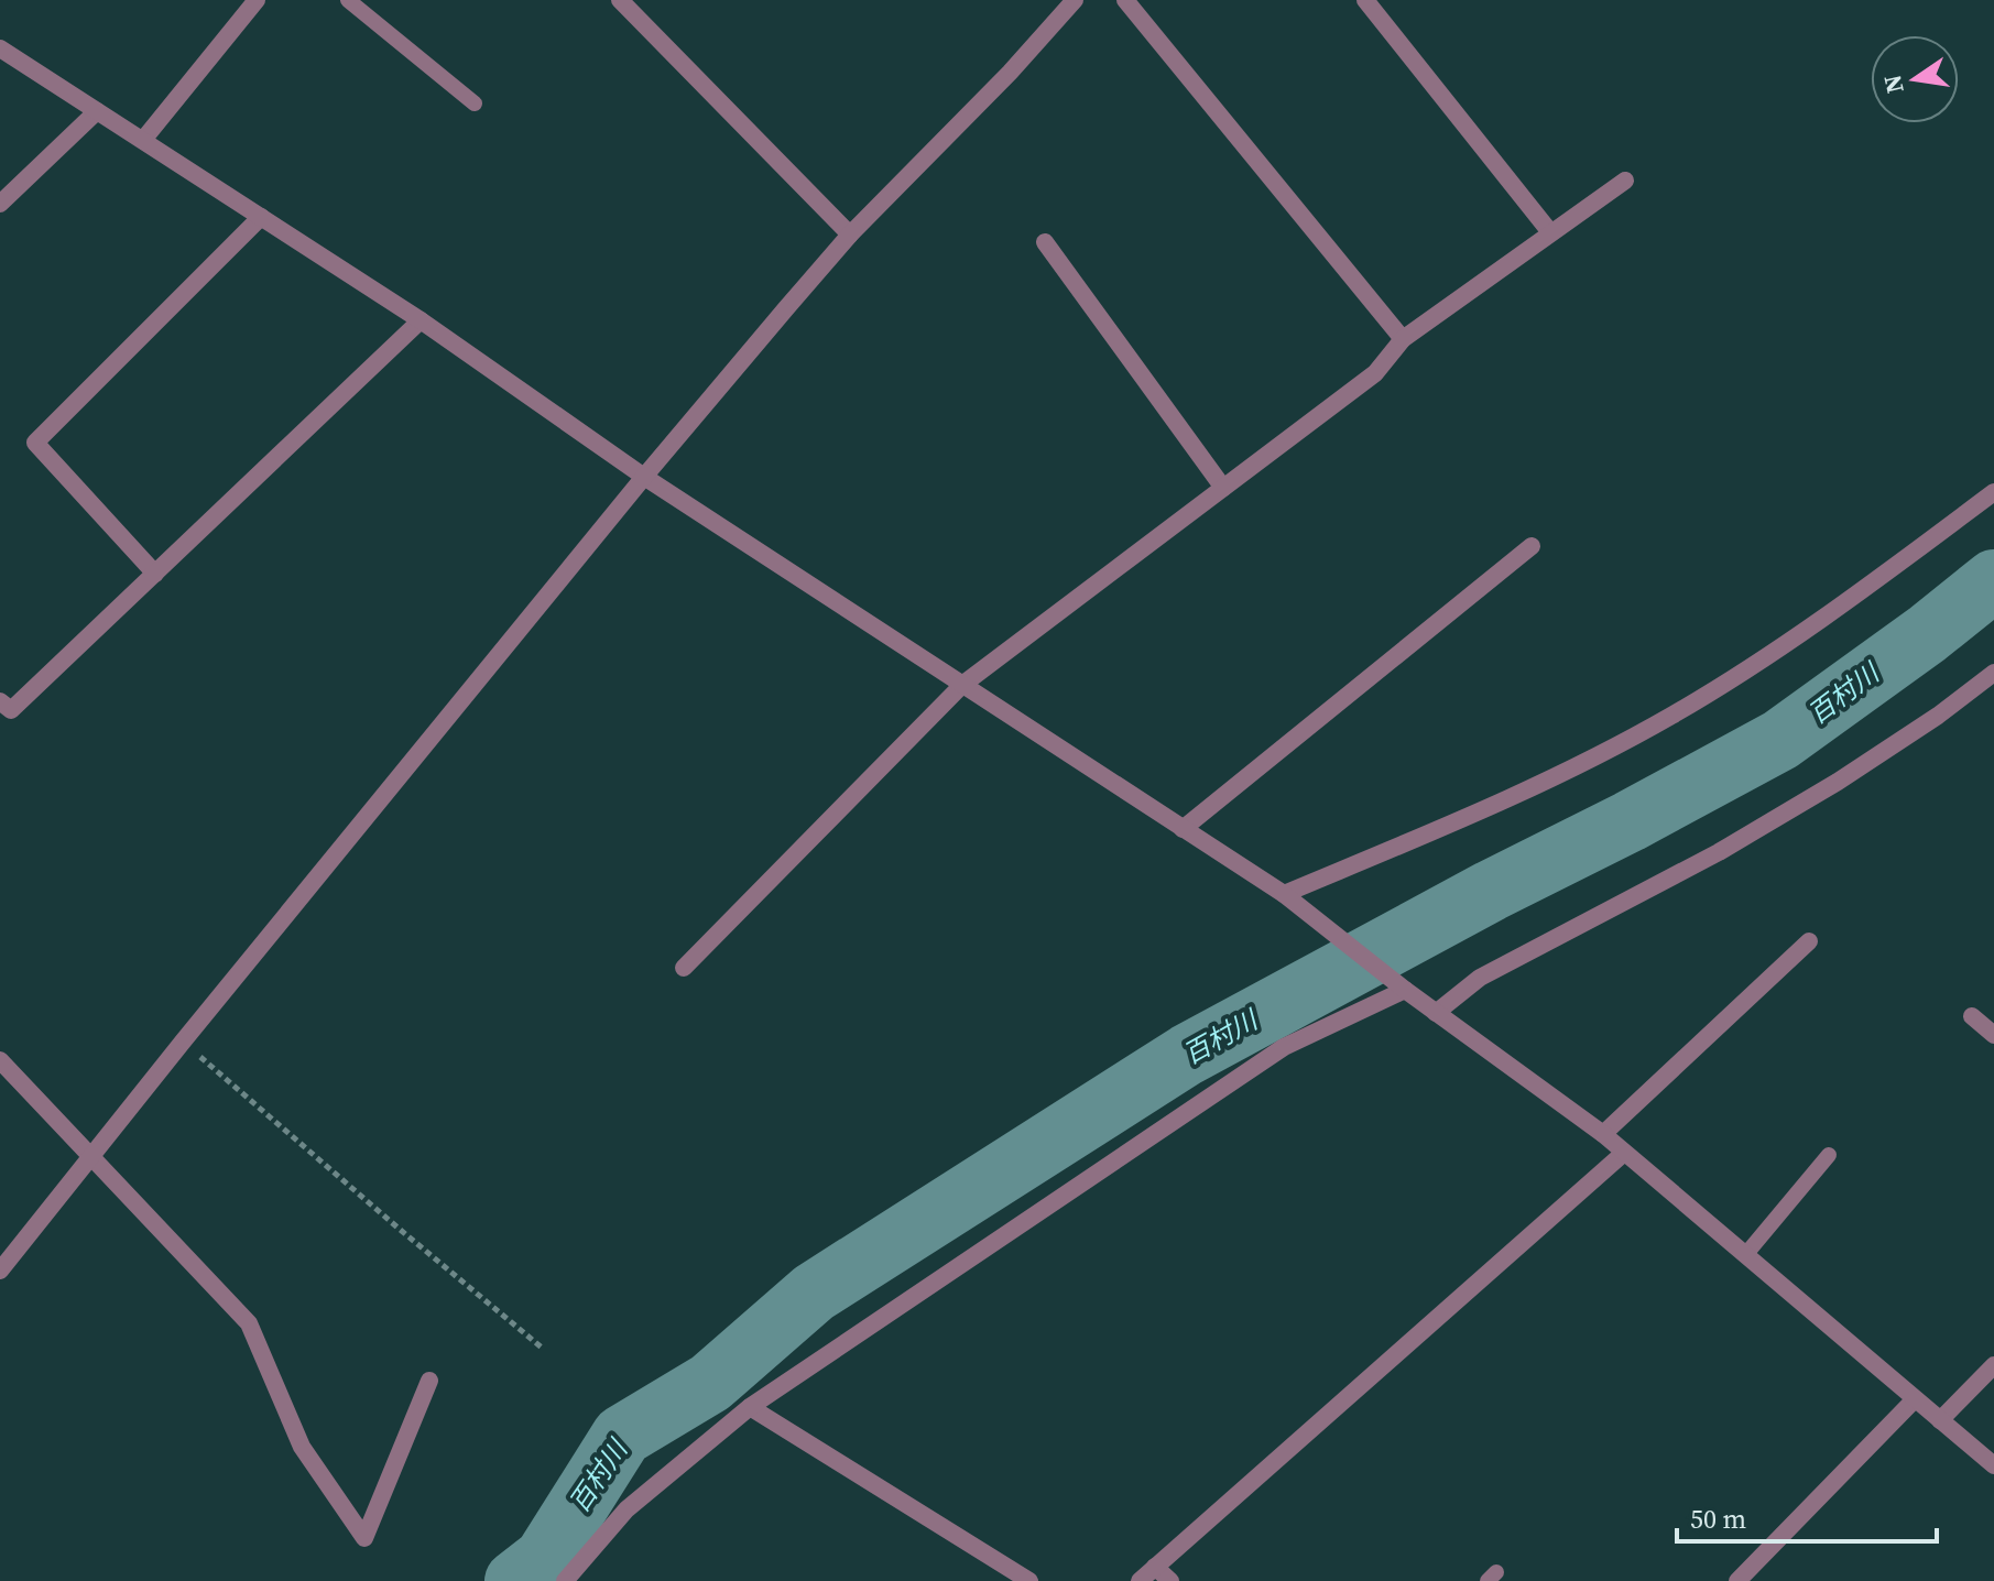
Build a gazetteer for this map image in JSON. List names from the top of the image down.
{
  "water": ["百村川"],
  "scale_bar": "50 m",
  "north": "left"
}
